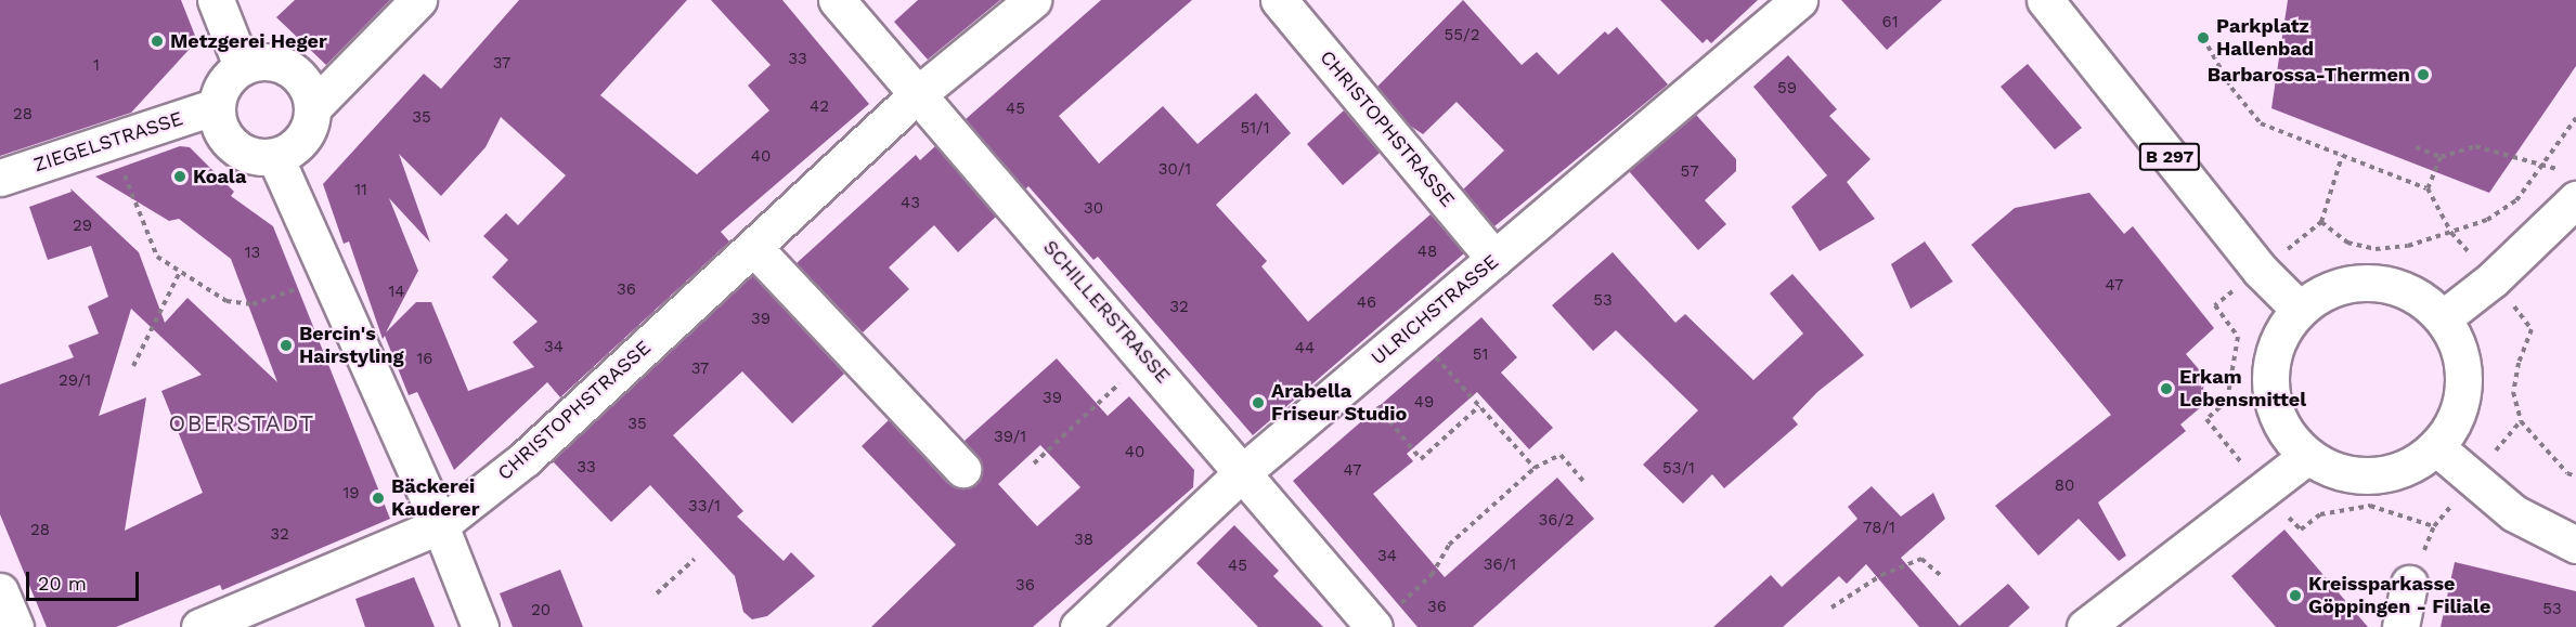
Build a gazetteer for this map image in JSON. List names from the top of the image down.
{
  "streets": {
    "street": [
      "CHRISTOPHSTRASSE",
      "ZIEGELSTRASSE",
      "B 297",
      "ULRICHSTRASSE",
      "SCHILLERSTRASSE"
    ]
  },
  "crossings": [
    ["CHRISTOPHSTRASSE", "ULRICHSTRASSE"],
    ["CHRISTOPHSTRASSE", "SCHILLERSTRASSE"],
    ["ULRICHSTRASSE", "SCHILLERSTRASSE"]
  ],
  "districts": ["OBERSTADT"],
  "places": [
    "Parkplatz Hallenbad",
    "Metzgerei Heger",
    "Barbarossa-Thermen",
    "Koala",
    "Bercin's Hairstyling",
    "Erkam Lebensmittel",
    "Arabella Friseur Studio",
    "Bäckerei Kauderer",
    "Kreissparkasse Göppingen - Filiale"
  ],
  "house_numbers": [
    "61",
    "55/2",
    "33",
    "37",
    "1",
    "59",
    "42",
    "45",
    "28",
    "35",
    "51/1",
    "40",
    "30/1",
    "57",
    "11",
    "43",
    "30",
    "29",
    "48",
    "13",
    "47",
    "36",
    "14",
    "53",
    "46",
    "32",
    "39",
    "34",
    "44",
    "51",
    "16",
    "37",
    "29/1",
    "39",
    "49",
    "35",
    "39/1",
    "40",
    "33",
    "53/1",
    "47",
    "80",
    "19",
    "33/1",
    "36/2",
    "78/1",
    "28",
    "32",
    "38",
    "34",
    "36/1",
    "45",
    "36",
    "36",
    "53",
    "20"
  ],
  "scale_bar": "20 m"
}
